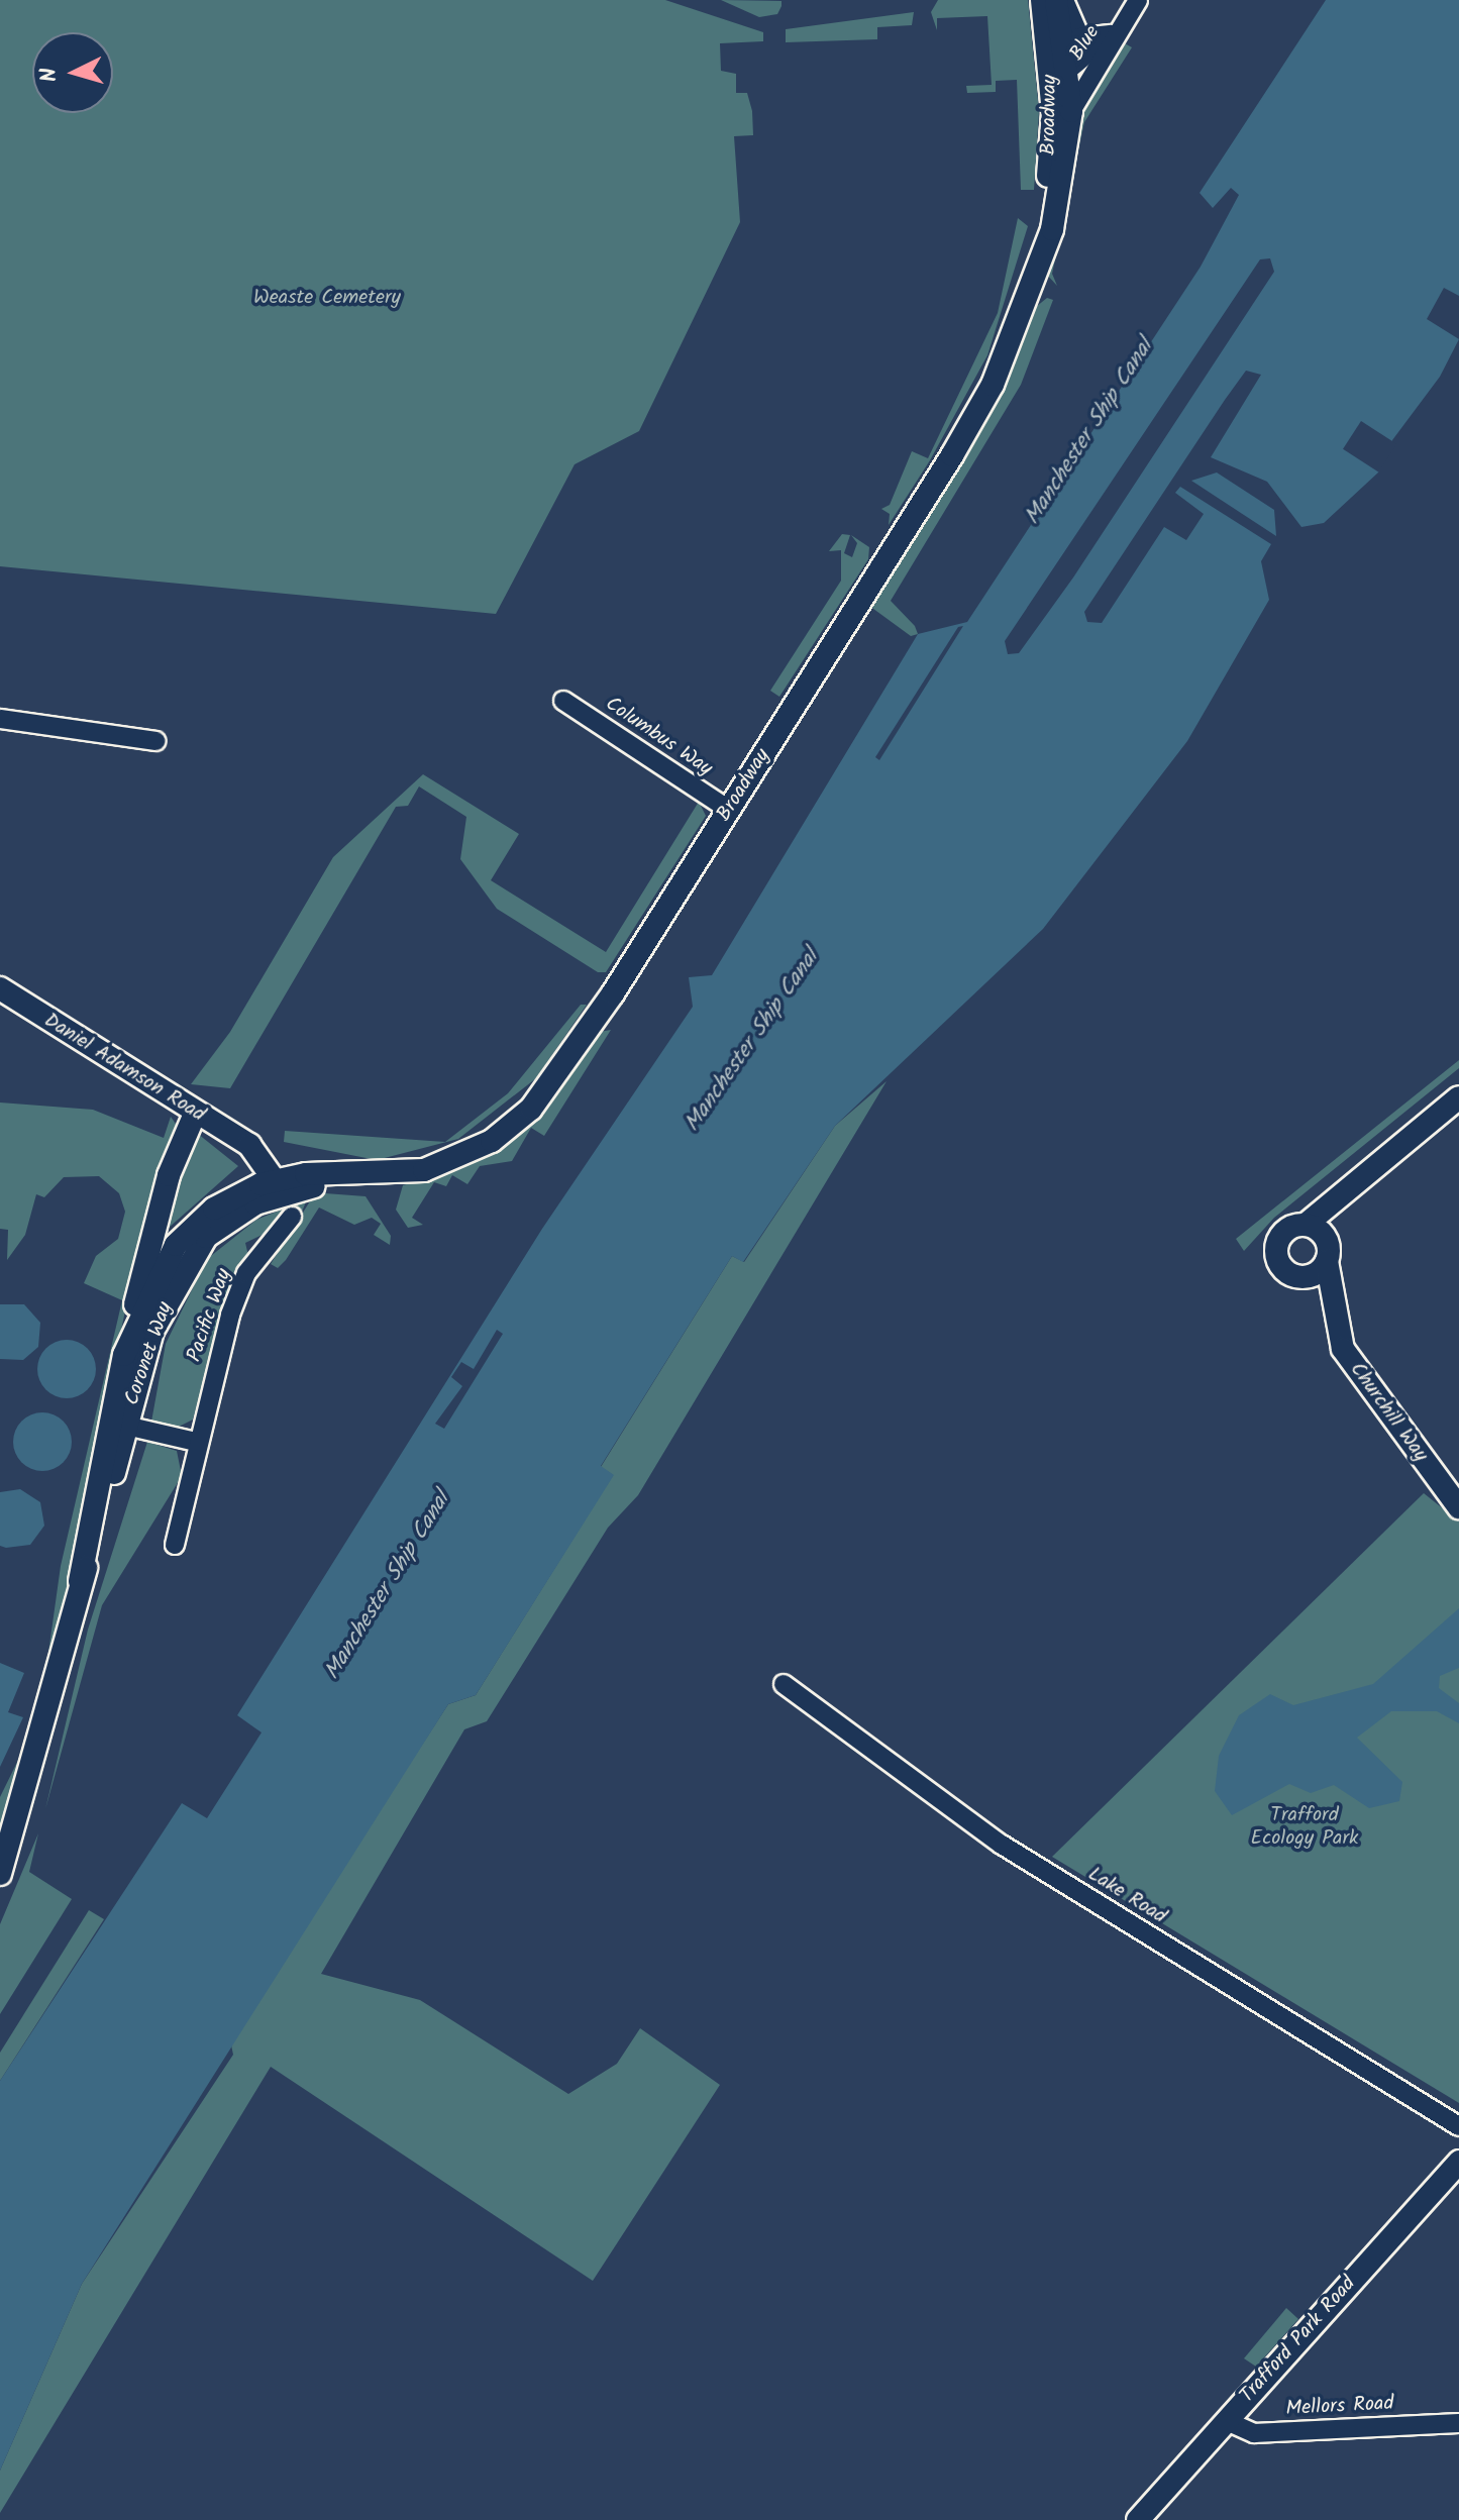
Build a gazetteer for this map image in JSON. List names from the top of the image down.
{
  "streets": {
    "street": [
      "Blue",
      "Broadway",
      "Columbus Way",
      "Daniel Adamson Road",
      "Pacific Way",
      "Coronet Way",
      "Churchill Way",
      "Lake Road",
      "Trafford Park Road",
      "Mellors Road"
    ]
  },
  "crossings": [
    ["Blue", "Broadway"],
    ["Broadway", "Columbus Way"],
    ["Broadway", "Coronet Way"],
    ["Daniel Adamson Road", "Coronet Way"],
    ["Trafford Park Road", "Mellors Road"]
  ],
  "water": ["Manchester Ship Canal"],
  "parks": ["Weaste Cemetery", "Trafford Ecology Park"],
  "north": "left"
}
